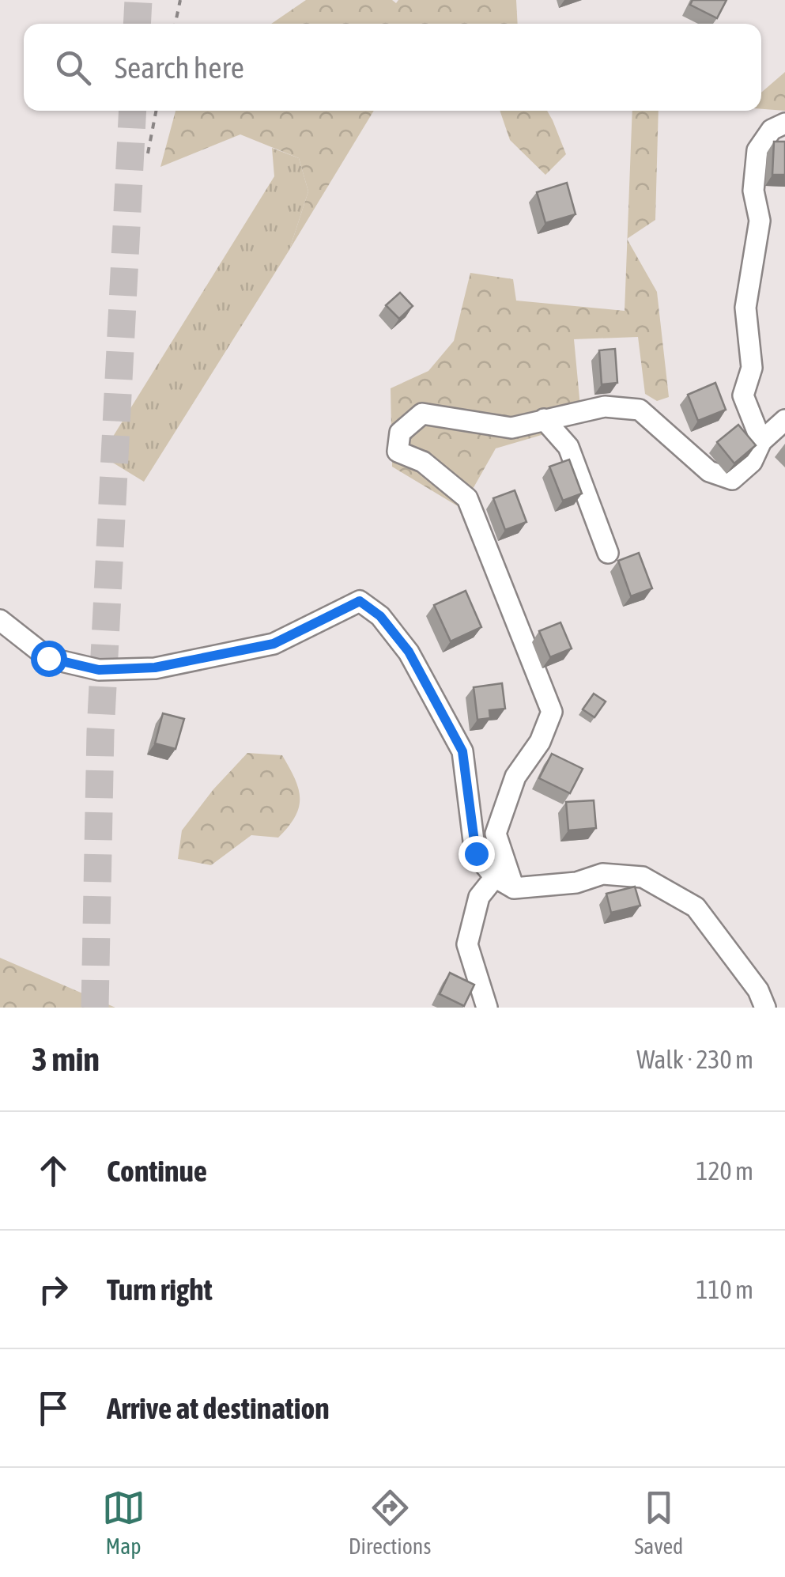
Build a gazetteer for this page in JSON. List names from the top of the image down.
{
  "page": {
    "search": "Search here",
    "heading": ["3 min", "Walk · 230 m"],
    "list": [
      ["Continue", "120 m"],
      ["Turn right", "110 m"],
      "Arrive at destination"
    ],
    "nav": ["Map", "Directions", "Saved"]
  }
}
